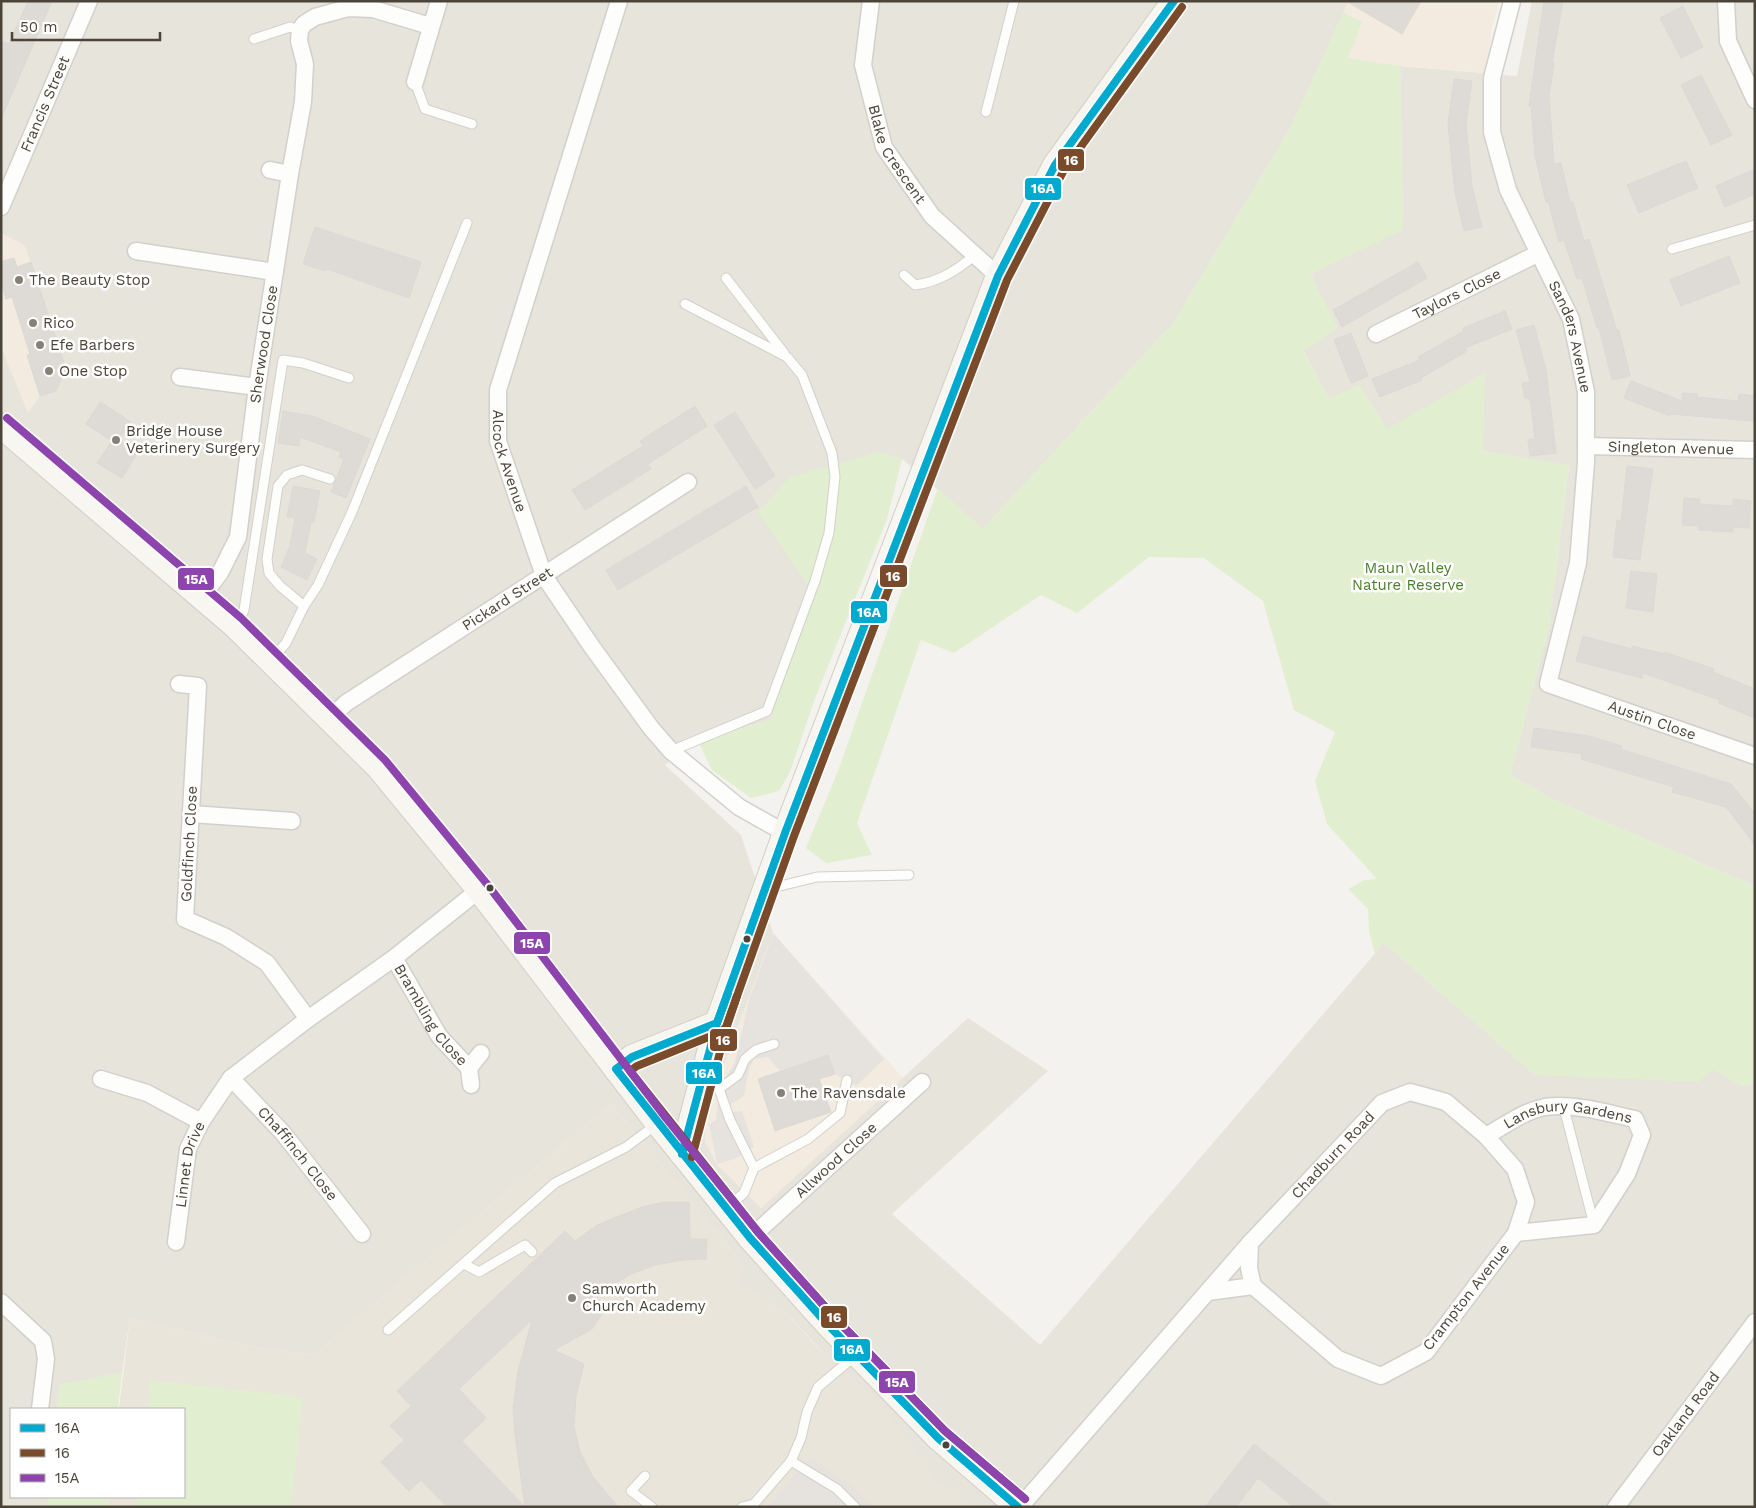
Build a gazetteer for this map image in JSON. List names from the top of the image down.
{
  "streets": {
    "street": [
      "Francis Street",
      "Blake Crescent",
      "Taylors Close",
      "Sanders Avenue",
      "Sherwood Close",
      "Singleton Avenue",
      "Alcock Avenue",
      "Pickard Street",
      "Austin Close",
      "Goldfinch Close",
      "Brambling Close",
      "Lansbury Gardens",
      "Chaffinch Close",
      "Chadburn Road",
      "Allwood Close",
      "Linnet Drive",
      "Crampton Avenue",
      "Oakland Road"
    ]
  },
  "crossings": [
    ["Taylors Close", "Sanders Avenue"],
    ["Sanders Avenue", "Singleton Avenue"],
    ["Sanders Avenue", "Austin Close"],
    ["Alcock Avenue", "Pickard Street"],
    ["Goldfinch Close", "Linnet Drive"],
    ["Brambling Close", "Linnet Drive"],
    ["Lansbury Gardens", "Chadburn Road"],
    ["Chaffinch Close", "Linnet Drive"],
    ["Chadburn Road", "Crampton Avenue"]
  ],
  "parks": ["Maun Valley Nature Reserve"],
  "places": [
    "The Beauty Stop",
    "Rico",
    "Efe Barbers",
    "One Stop",
    "Bridge House Veterinery Surgery",
    "The Ravensdale",
    "Samworth Church Academy"
  ],
  "lines": ["transit line 16A", "transit line 16", "transit line 15A"],
  "legend": ["16A", "16", "15A"],
  "scale_bar": "50 m"
}
